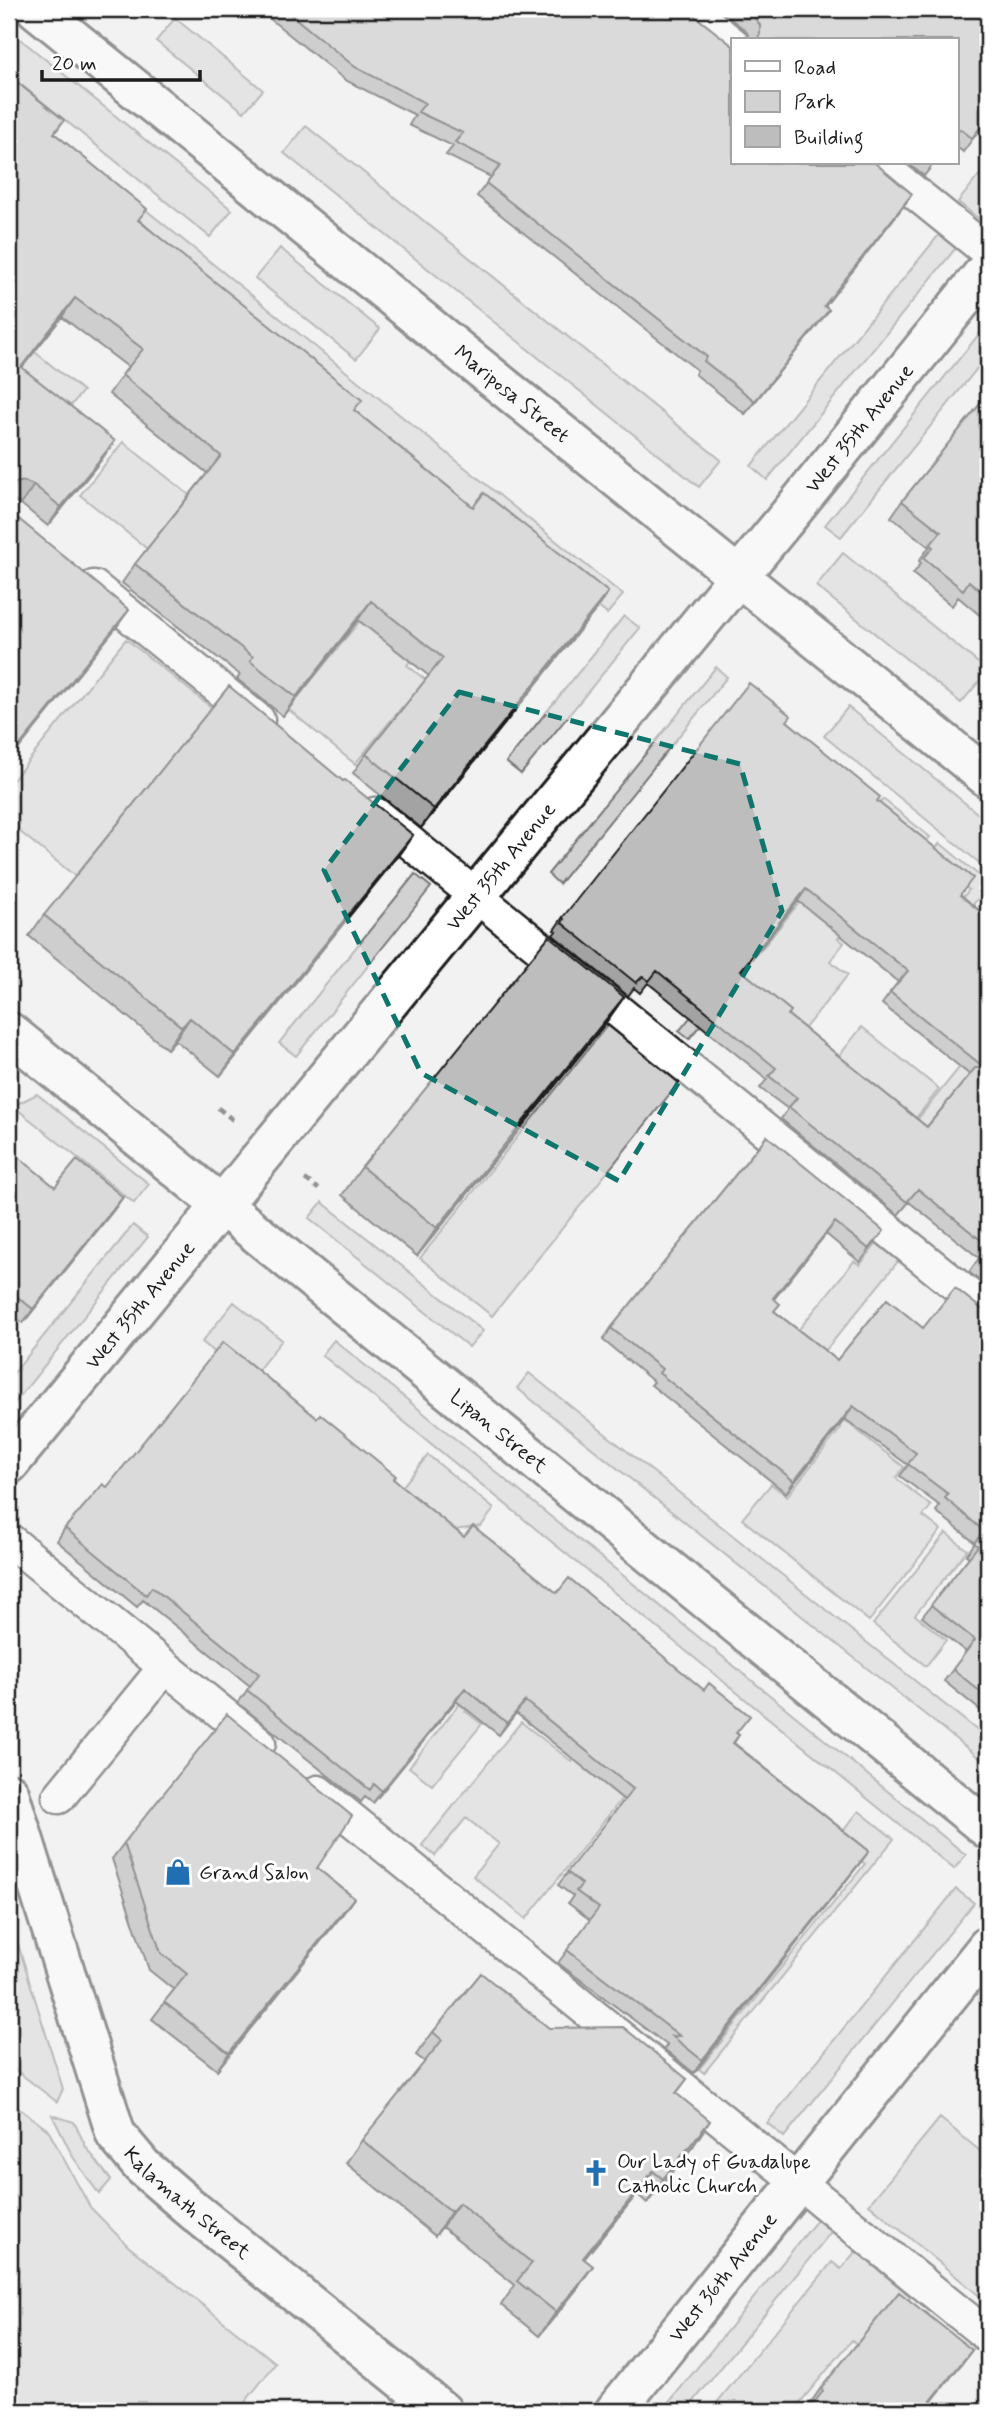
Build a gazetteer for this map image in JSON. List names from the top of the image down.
{
  "streets": {
    "street": [
      "Mariposa Street",
      "West 35th Avenue",
      "Lipan Street",
      "Kalamath Street",
      "West 36th Avenue"
    ]
  },
  "crossings": [
    ["Mariposa Street", "West 35th Avenue"],
    ["West 35th Avenue", "Lipan Street"]
  ],
  "places": {
    "shop": ["Grand Salon"],
    "church": ["Our Lady of Guadalupe Catholic Church"]
  },
  "legend": ["Road", "Park", "Building"],
  "scale_bar": "20 m"
}
